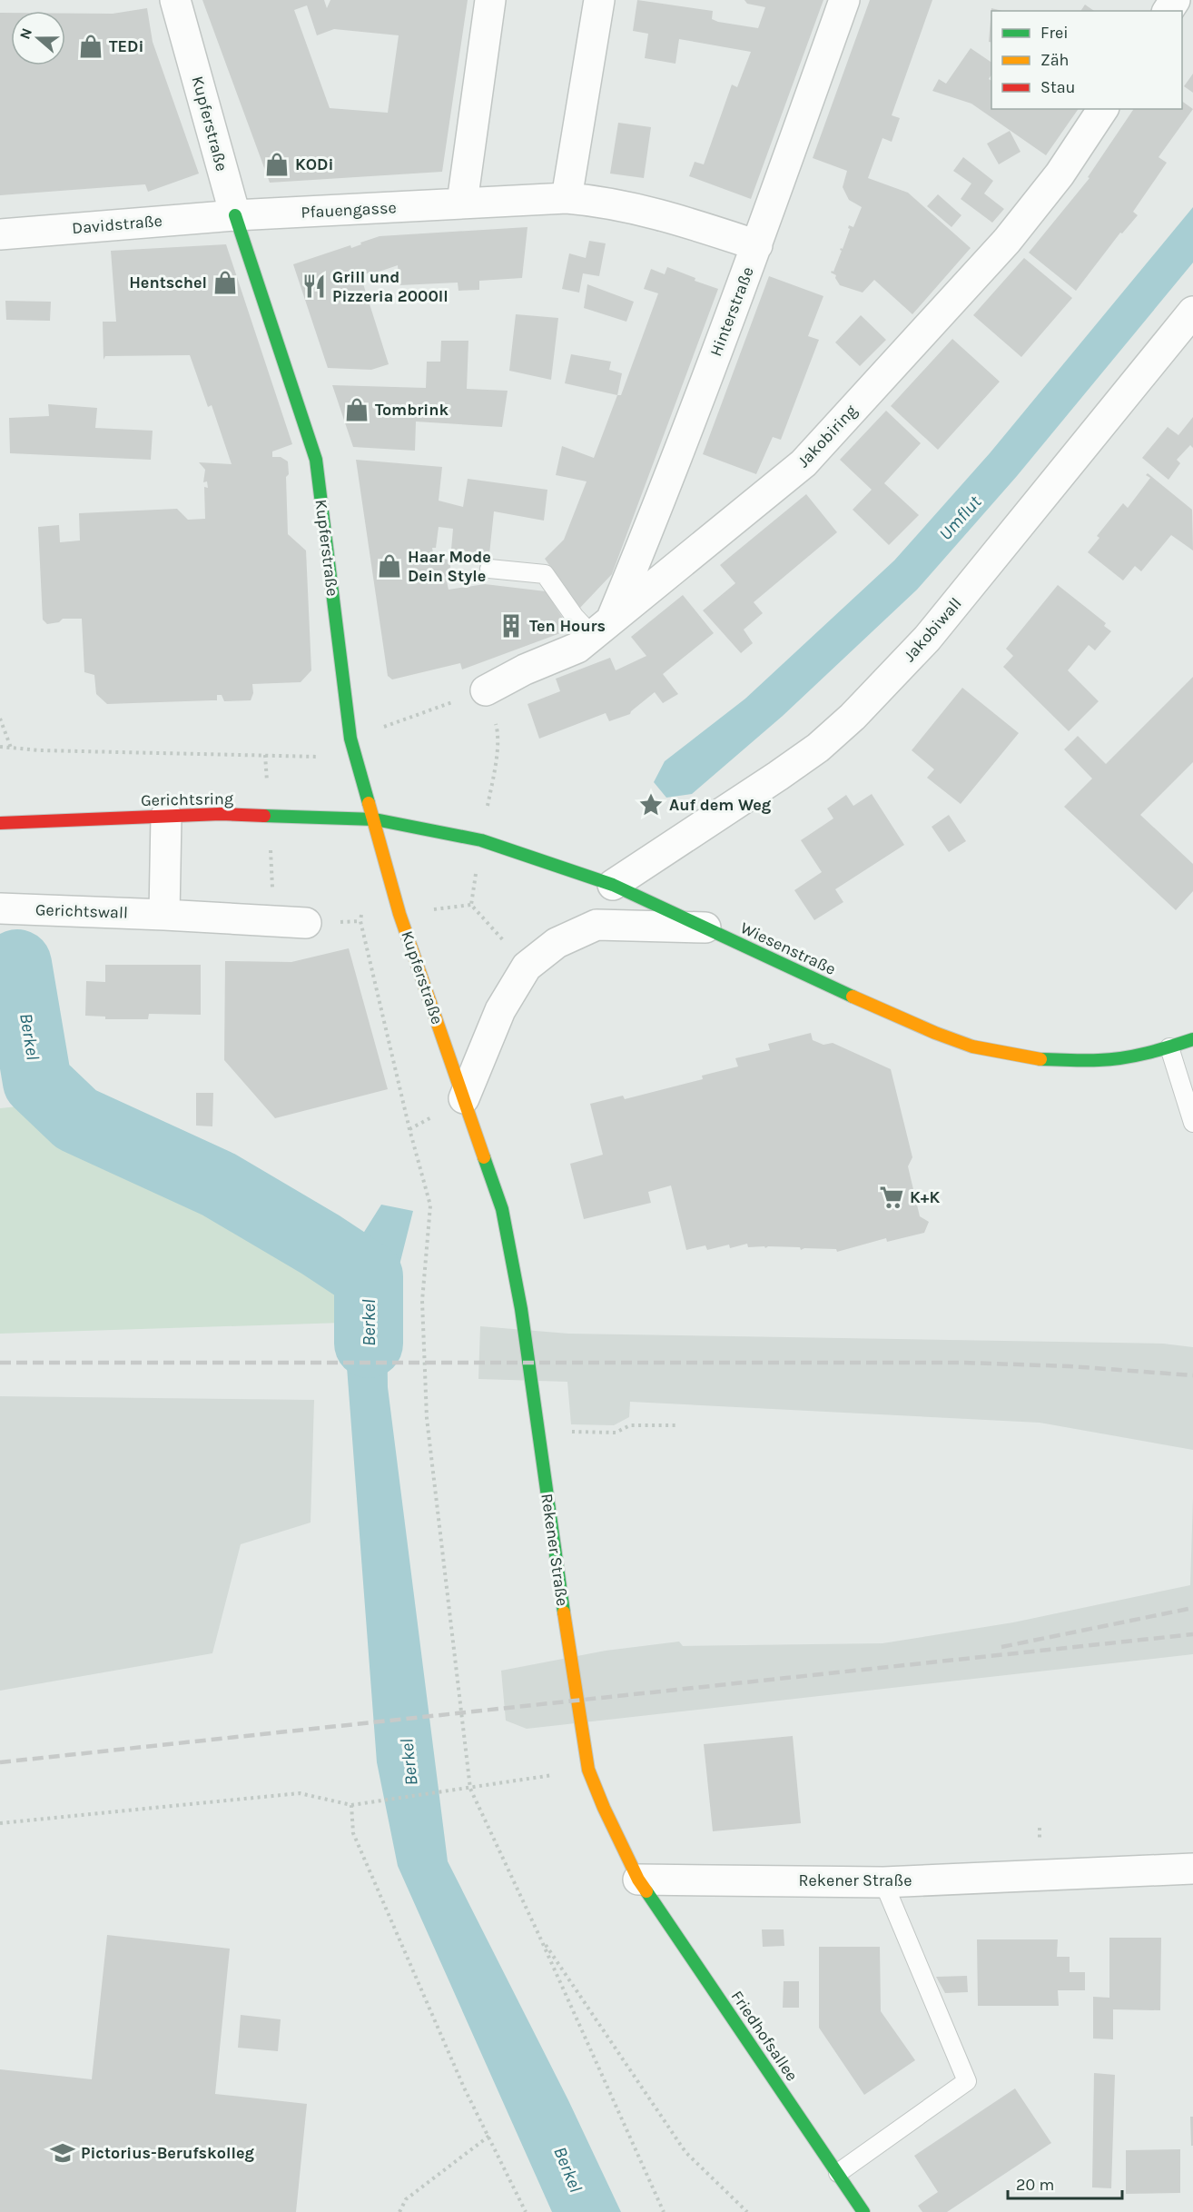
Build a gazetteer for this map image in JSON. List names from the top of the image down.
{
  "streets": {
    "street": [
      "Kupferstraße",
      "Pfauengasse",
      "Davidstraße",
      "Hinterstraße",
      "Jakobiring",
      "Jakobiwall",
      "Gerichtsring",
      "Gerichtswall",
      "Wiesenstraße",
      "Rekener Straße",
      "Friedhofsallee"
    ]
  },
  "crossings": [
    ["Kupferstraße", "Pfauengasse"],
    ["Kupferstraße", "Davidstraße"],
    ["Kupferstraße", "Gerichtsring"],
    ["Kupferstraße", "Wiesenstraße"],
    ["Kupferstraße", "Rekener Straße"],
    ["Pfauengasse", "Davidstraße"],
    ["Pfauengasse", "Hinterstraße"],
    ["Hinterstraße", "Jakobiring"],
    ["Jakobiwall", "Wiesenstraße"],
    ["Gerichtsring", "Wiesenstraße"],
    ["Rekener Straße", "Friedhofsallee"]
  ],
  "water": ["Umflut", "Berkel"],
  "places": {
    "shop": [
      "TEDi",
      "KODi",
      "Hentschel",
      "Tombrink",
      "Haar Mode Dein Style"
    ],
    "restaurant": ["Grill und Pizzeria 2000II"],
    "building": ["Ten Hours"],
    "place": ["Auf dem Weg"],
    "supermarket": ["K+K"],
    "school or university": ["Pictorius-Berufskolleg"]
  },
  "legend": ["Frei", "Zäh", "Stau"],
  "scale_bar": "20 m",
  "north": "left"
}
